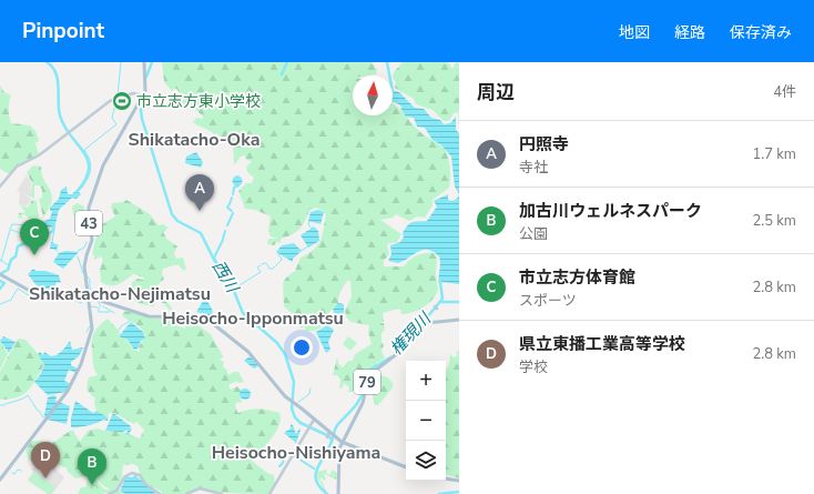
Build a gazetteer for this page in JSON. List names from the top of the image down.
{
  "streets": {
    "main road": ["43", "79"]
  },
  "districts": [
    "Shikatacho-Oka",
    "Shikatacho-Nejimatsu",
    "Heisocho-Ipponmatsu",
    "Heisocho-Nishiyama"
  ],
  "water": ["西川", "権現川"],
  "places": {
    "sports": ["市立志方東小学校"]
  },
  "north": "top",
  "page": {
    "header": "Pinpoint",
    "nav": ["地図", "経路", "保存済み"],
    "heading": ["周辺", "4件"],
    "list": [
      {
        "mark": "A",
        "name": "円照寺",
        "note": "寺社",
        "value": "1.7 km"
      },
      {
        "mark": "B",
        "name": "加古川ウェルネスパーク",
        "note": "公園",
        "value": "2.5 km"
      },
      {
        "mark": "C",
        "name": "市立志方体育館",
        "note": "スポーツ",
        "value": "2.8 km"
      },
      {
        "mark": "D",
        "name": "県立東播工業高等学校",
        "note": "学校",
        "value": "2.8 km"
      }
    ],
    "pins": [
      "A",
      "C",
      "D",
      "B"
    ],
    "map_buttons": ["+", "−"]
  }
}
